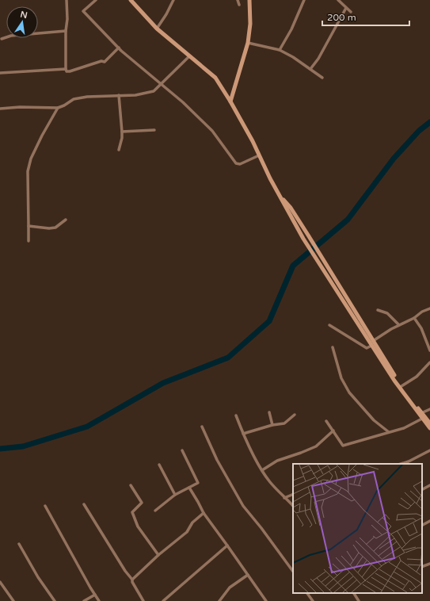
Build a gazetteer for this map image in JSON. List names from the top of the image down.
{
  "scale_bar": "200 m",
  "north": "top"
}
